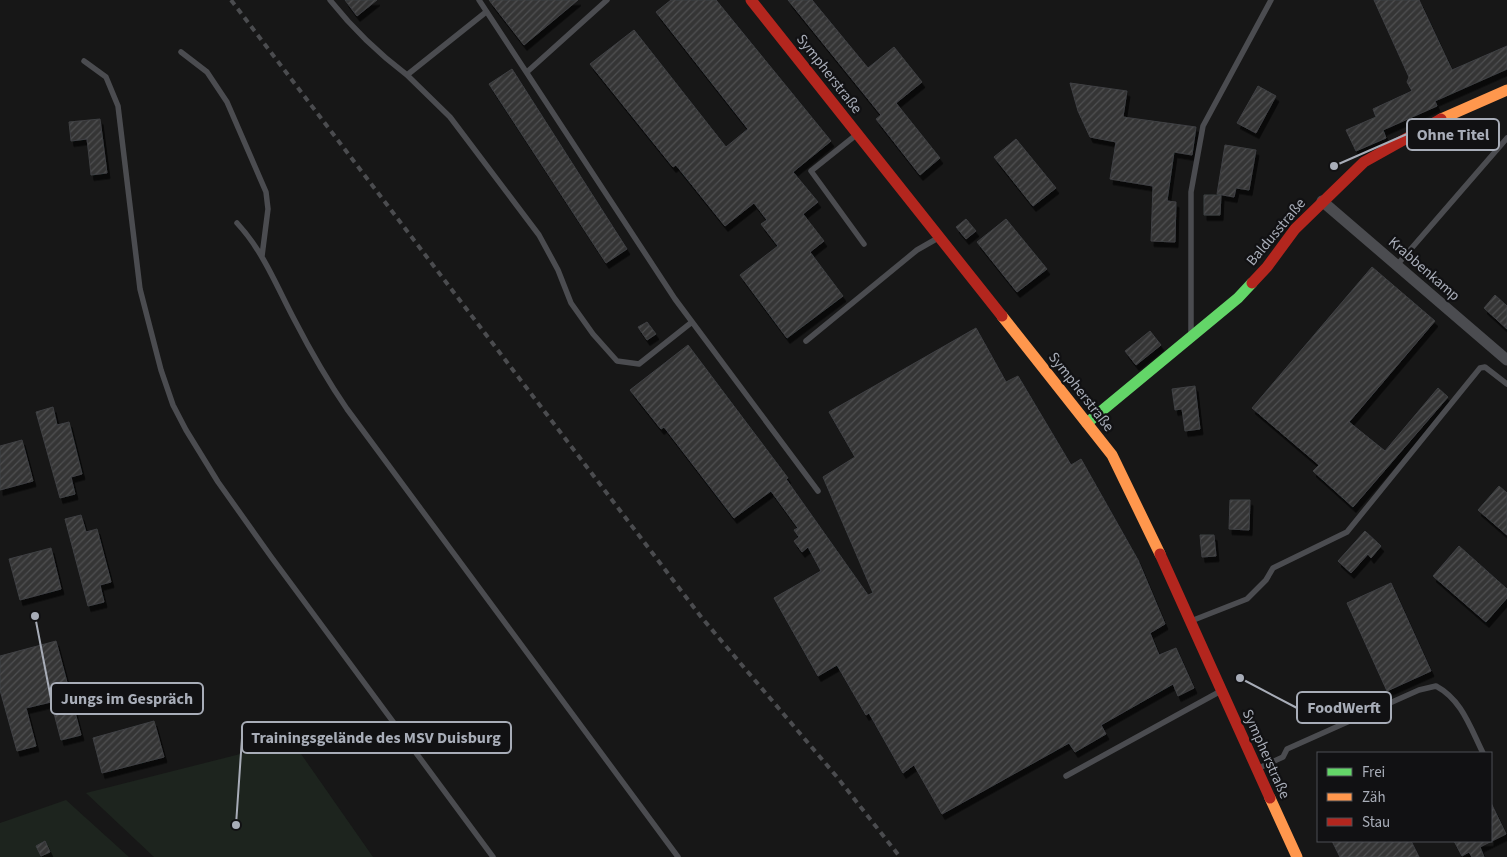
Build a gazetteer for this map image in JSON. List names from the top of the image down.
{
  "streets": {
    "street": ["Sympherstraße", "Baldusstraße", "Krabbenkamp"]
  },
  "crossings": [
    ["Sympherstraße", "Baldusstraße"],
    ["Baldusstraße", "Krabbenkamp"]
  ],
  "places": [
    "Ohne Titel",
    "Jungs im Gespräch",
    "FoodWerft",
    "Trainingsgelände des MSV Duisburg"
  ],
  "legend": ["Frei", "Zäh", "Stau"]
}
